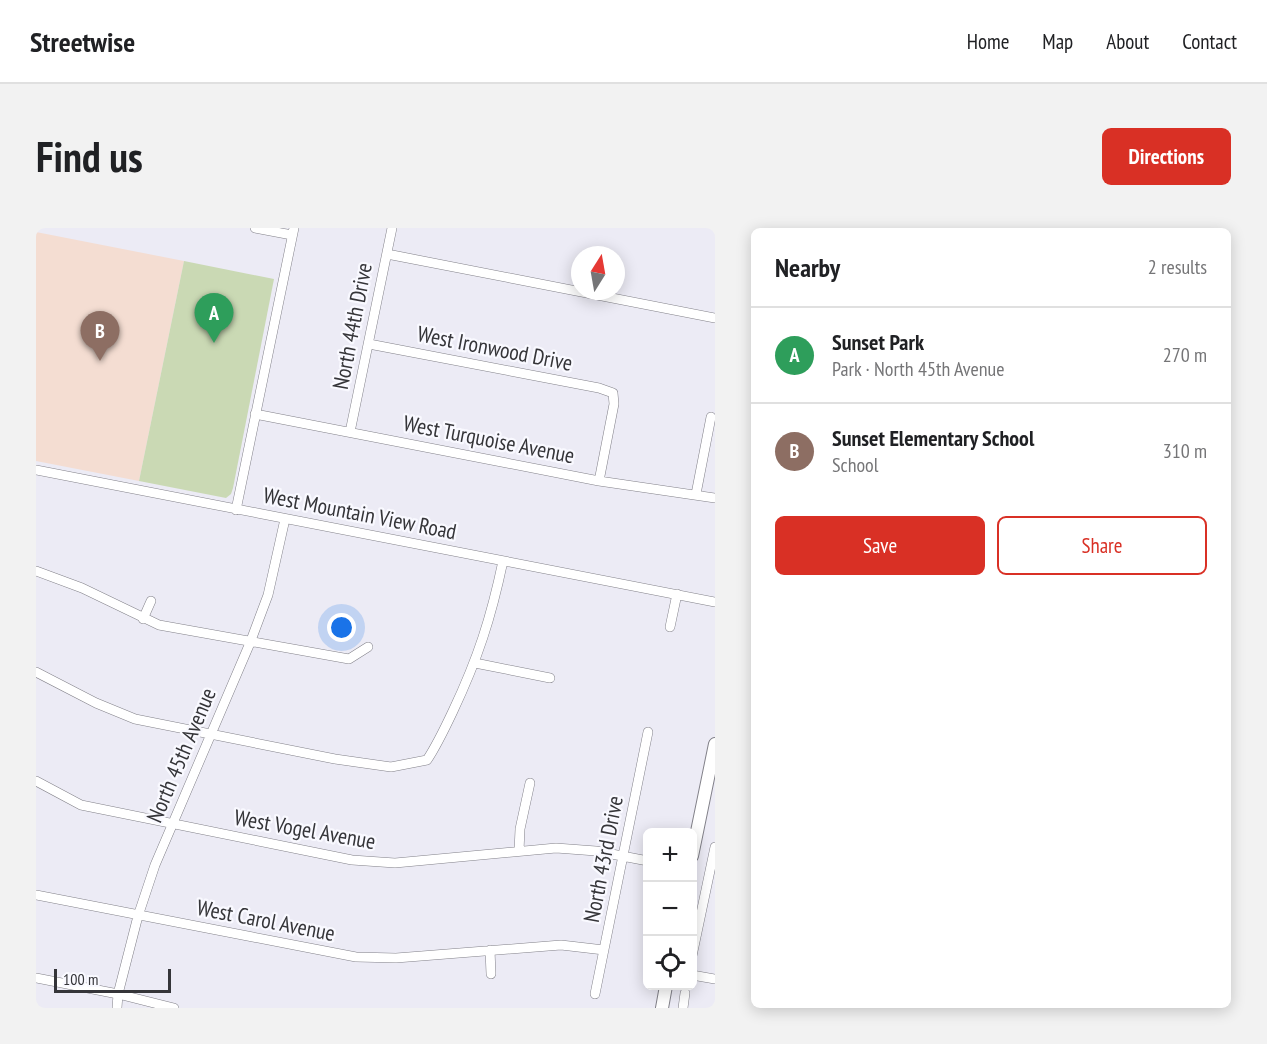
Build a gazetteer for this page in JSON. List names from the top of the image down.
{
  "streets": {
    "street": [
      "North 44th Drive",
      "West Ironwood Drive",
      "West Turquoise Avenue",
      "West Mountain View Road",
      "North 45th Avenue",
      "West Vogel Avenue",
      "North 43rd Drive",
      "West Carol Avenue"
    ]
  },
  "crossings": [
    ["North 44th Drive", "West Ironwood Drive"],
    ["North 44th Drive", "West Turquoise Avenue"],
    ["West Ironwood Drive", "West Turquoise Avenue"],
    ["West Mountain View Road", "North 45th Avenue"],
    ["North 45th Avenue", "West Vogel Avenue"],
    ["North 45th Avenue", "West Carol Avenue"],
    ["West Vogel Avenue", "North 43rd Drive"],
    ["North 43rd Drive", "West Carol Avenue"]
  ],
  "scale_bar": "100 m",
  "north": "top",
  "page": {
    "header": "Streetwise",
    "nav": [
      "Home",
      "Map",
      "About",
      "Contact"
    ],
    "buttons": [
      "Directions",
      ["Save", "Share"]
    ],
    "title": "Find us",
    "heading": ["Nearby", "2 results"],
    "pins": ["A", "B"],
    "list": [
      {
        "mark": "A",
        "name": "Sunset Park",
        "note": "Park · North 45th Avenue",
        "value": "270 m"
      },
      {
        "mark": "B",
        "name": "Sunset Elementary School",
        "note": "School",
        "value": "310 m"
      }
    ],
    "map_buttons": ["+", "−"],
    "scale": "100 m"
  }
}
